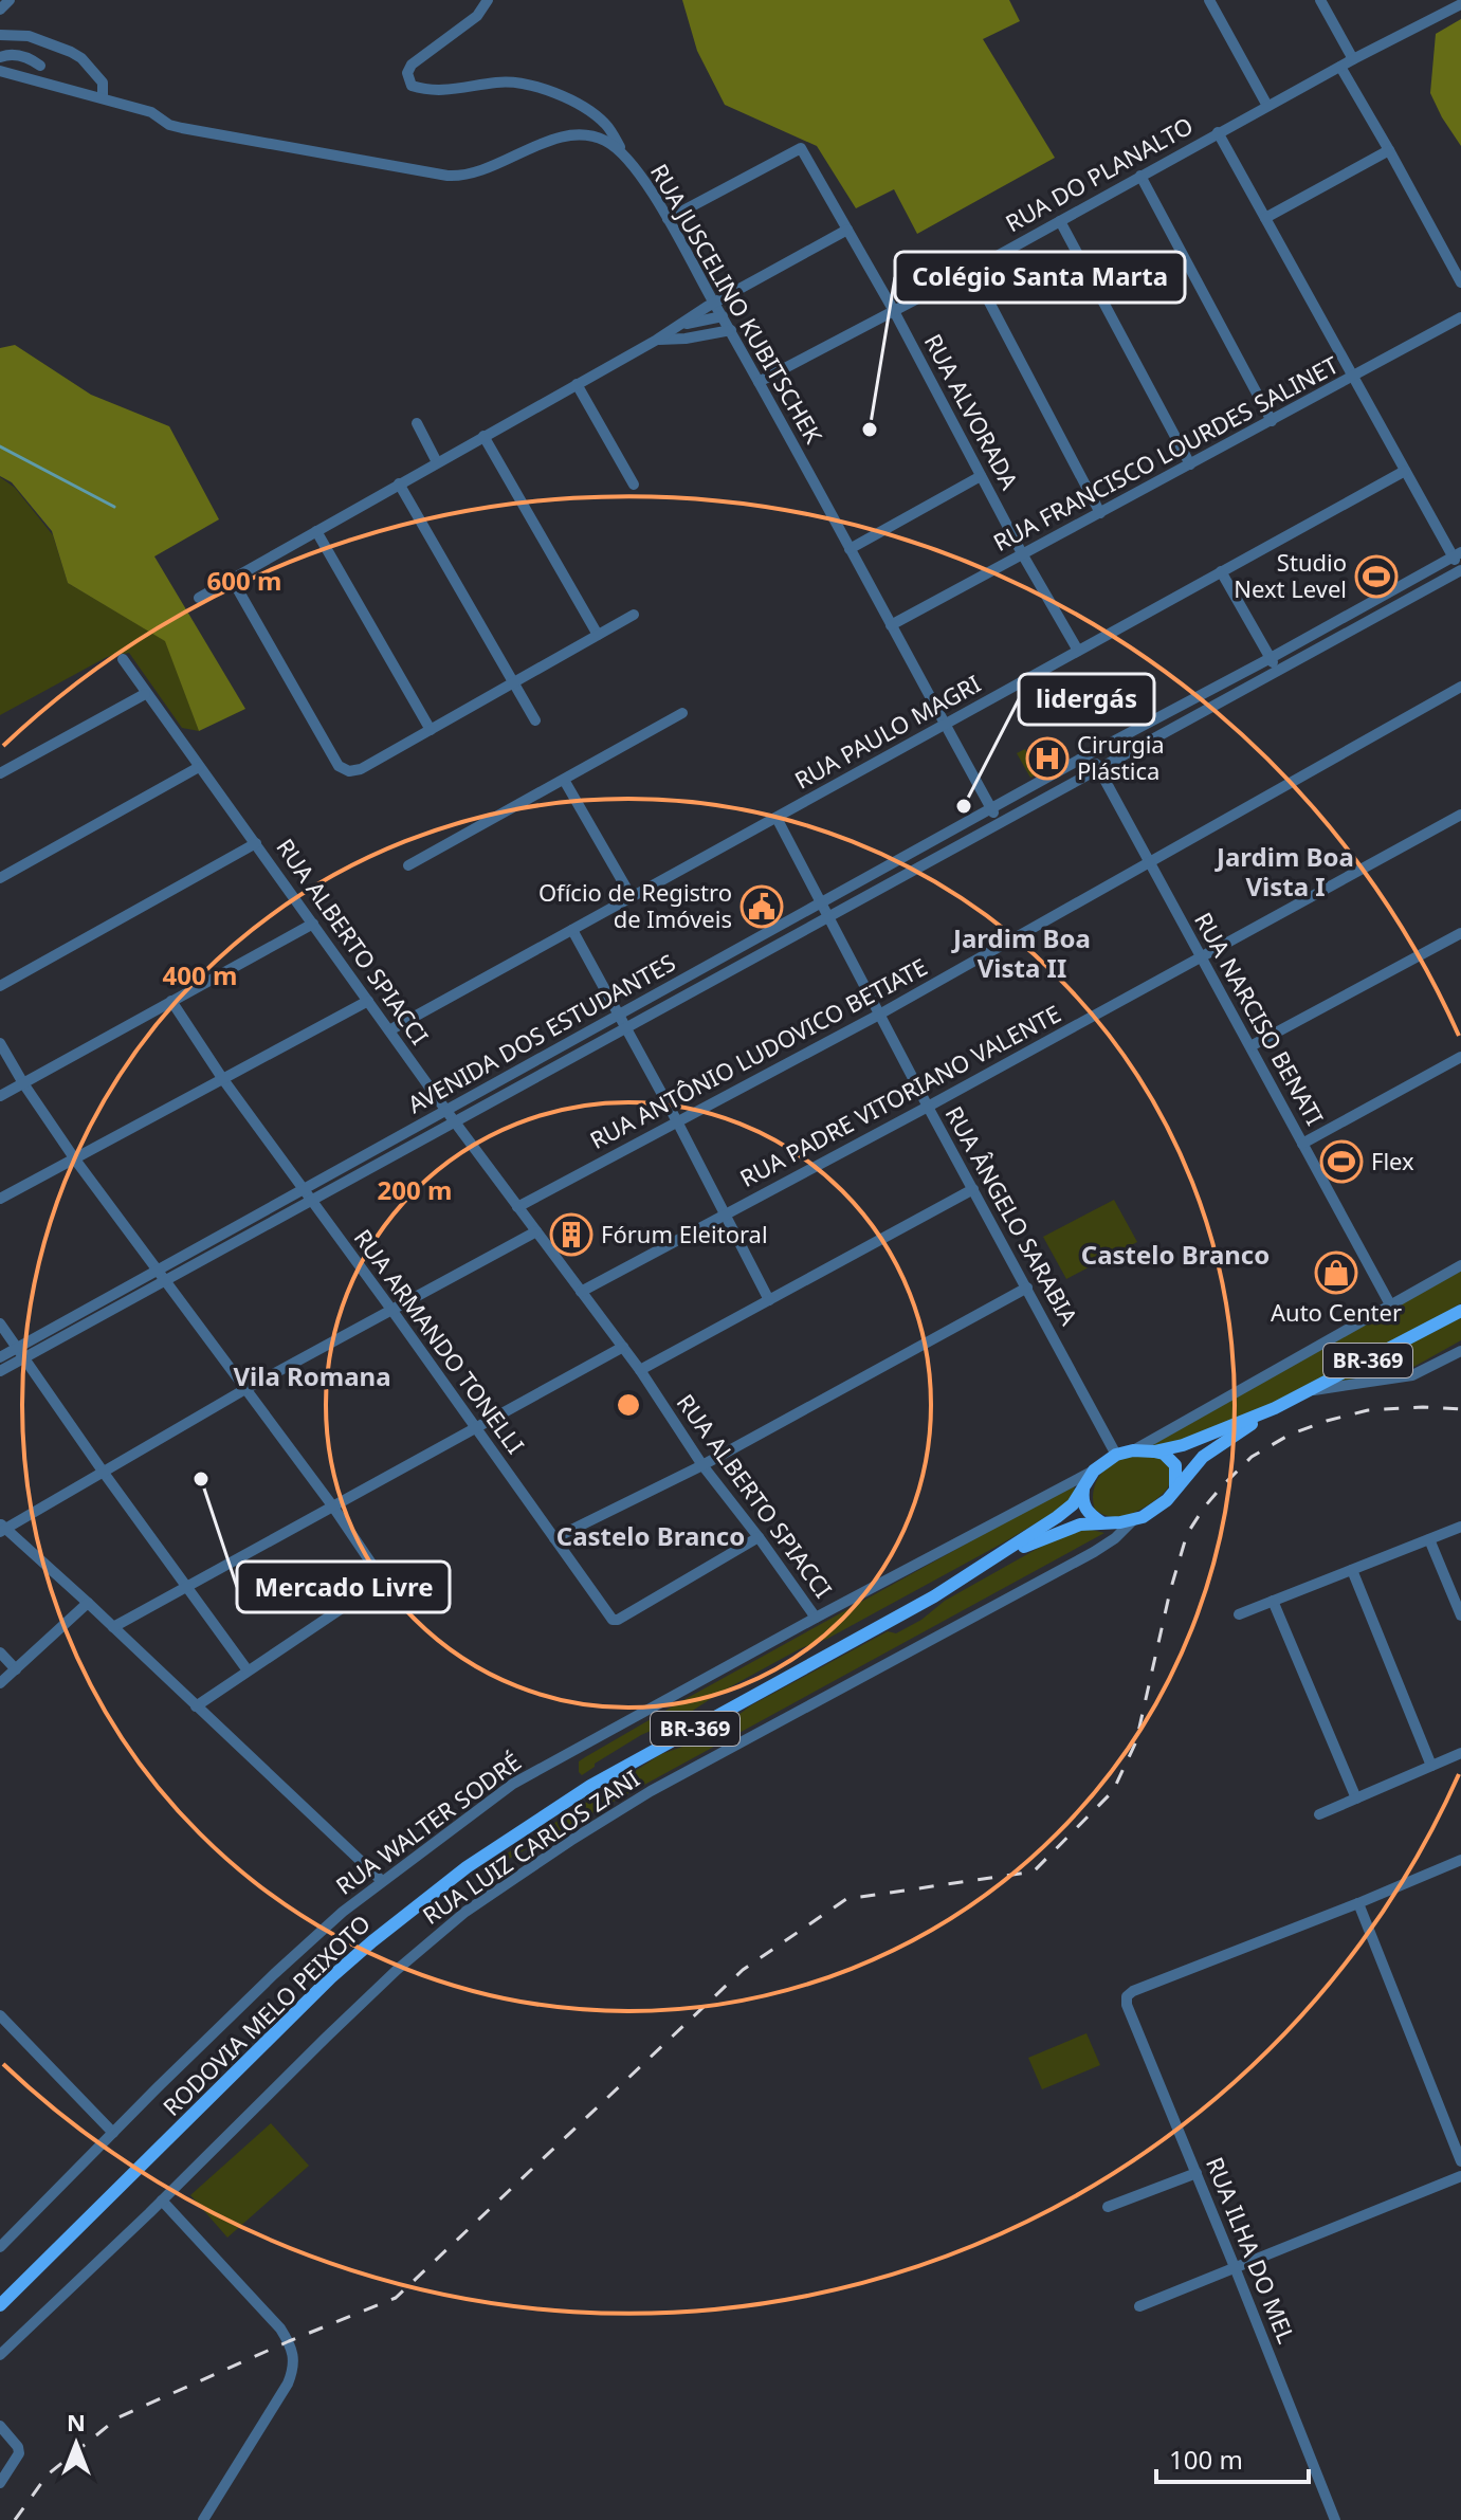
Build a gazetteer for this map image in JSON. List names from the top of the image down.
{
  "streets": {
    "main road": ["BR-369", "RODOVIA MELO PEIXOTO"],
    "street": [
      "RUA DO PLANALTO",
      "RUA JUSCELINO KUBITSCHEK",
      "RUA ALVORADA",
      "RUA FRANCISCO LOURDES SALINET",
      "RUA PAULO MAGRI",
      "RUA ALBERTO SPIACCI",
      "RUA NARCISO BENATI",
      "AVENIDA DOS ESTUDANTES",
      "RUA ANTÔNIO LUDOVICO BETIATE",
      "RUA PADRE VITORIANO VALENTE",
      "RUA ÂNGELO SARABIA",
      "RUA ARMANDO TONELLI",
      "RUA WALTER SODRÉ",
      "RUA LUIZ CARLOS ZANI",
      "RUA ILHA DO MEL"
    ]
  },
  "crossings": [
    ["RUA DO PLANALTO", "RUA JUSCELINO KUBITSCHEK"],
    ["RUA DO PLANALTO", "RUA ALVORADA"],
    ["RUA JUSCELINO KUBITSCHEK", "RUA ALVORADA"],
    ["RUA JUSCELINO KUBITSCHEK", "RUA FRANCISCO LOURDES SALINET"],
    ["RUA JUSCELINO KUBITSCHEK", "RUA PAULO MAGRI"],
    ["RUA JUSCELINO KUBITSCHEK", "AVENIDA DOS ESTUDANTES"],
    ["RUA ALVORADA", "RUA FRANCISCO LOURDES SALINET"],
    ["RUA ALVORADA", "RUA PAULO MAGRI"],
    ["RUA PAULO MAGRI", "RUA ALBERTO SPIACCI"],
    ["RUA PAULO MAGRI", "RUA ÂNGELO SARABIA"],
    ["RUA ALBERTO SPIACCI", "AVENIDA DOS ESTUDANTES"],
    ["RUA ALBERTO SPIACCI", "RUA ANTÔNIO LUDOVICO BETIATE"],
    ["RUA ALBERTO SPIACCI", "RUA PADRE VITORIANO VALENTE"],
    ["RUA ALBERTO SPIACCI", "RUA ARMANDO TONELLI"],
    ["RUA ALBERTO SPIACCI", "RUA WALTER SODRÉ"],
    ["RUA NARCISO BENATI", "AVENIDA DOS ESTUDANTES"],
    ["RUA NARCISO BENATI", "RUA ANTÔNIO LUDOVICO BETIATE"],
    ["RUA NARCISO BENATI", "RUA PADRE VITORIANO VALENTE"],
    ["AVENIDA DOS ESTUDANTES", "RUA ÂNGELO SARABIA"],
    ["AVENIDA DOS ESTUDANTES", "RUA ARMANDO TONELLI"],
    ["RUA ANTÔNIO LUDOVICO BETIATE", "RUA ÂNGELO SARABIA"],
    ["RUA PADRE VITORIANO VALENTE", "RUA ÂNGELO SARABIA"],
    ["RUA ÂNGELO SARABIA", "RUA WALTER SODRÉ"],
    ["RUA ÂNGELO SARABIA", "RUA LUIZ CARLOS ZANI"],
    ["RUA ÂNGELO SARABIA", "RODOVIA MELO PEIXOTO"],
    ["RUA WALTER SODRÉ", "RUA LUIZ CARLOS ZANI"],
    ["RUA WALTER SODRÉ", "RODOVIA MELO PEIXOTO"],
    ["RUA LUIZ CARLOS ZANI", "RODOVIA MELO PEIXOTO"]
  ],
  "districts": [
    "Jardim Boa Vista I",
    "Jardim Boa Vista II",
    "Castelo Branco",
    "Vila Romana",
    "Castelo Branco"
  ],
  "places": {
    "other": ["Colégio Santa Marta", "lidergás", "Mercado Livre"],
    "sports": ["Studio Next Level", "Flex"],
    "hospital": ["Cirurgia Plástica"],
    "public building": ["Ofício de Registro de Imóveis"],
    "building": ["Fórum Eleitoral"],
    "shop": ["Auto Center"]
  },
  "scale_bar": "100 m",
  "north": "top",
  "rings": ["600 m", "400 m", "200 m"]
}
